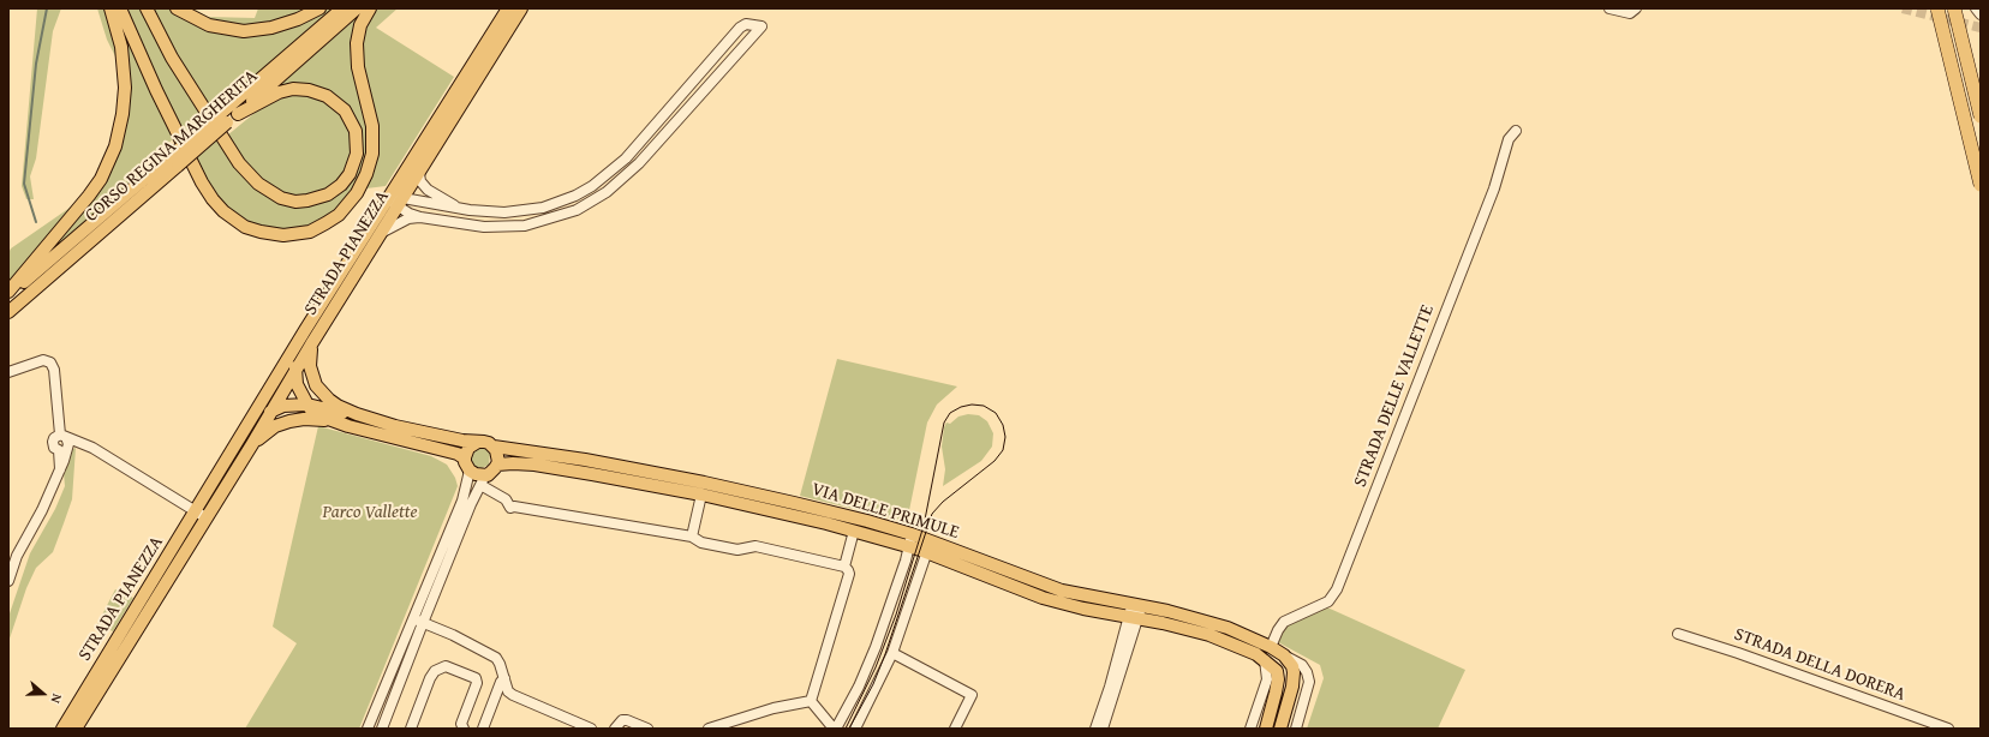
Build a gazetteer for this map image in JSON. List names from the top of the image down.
{
  "streets": {
    "main road": ["CORSO REGINA MARGHERITA", "STRADA PIANEZZA", "VIA DELLE PRIMULE"],
    "street": ["STRADA DELLE VALLETTE", "STRADA DELLA DORERA"]
  },
  "crossings": [
    ["STRADA DELLE VALLETTE", "VIA DELLE PRIMULE"]
  ],
  "parks": ["Parco Vallette"],
  "north": "right"
}
